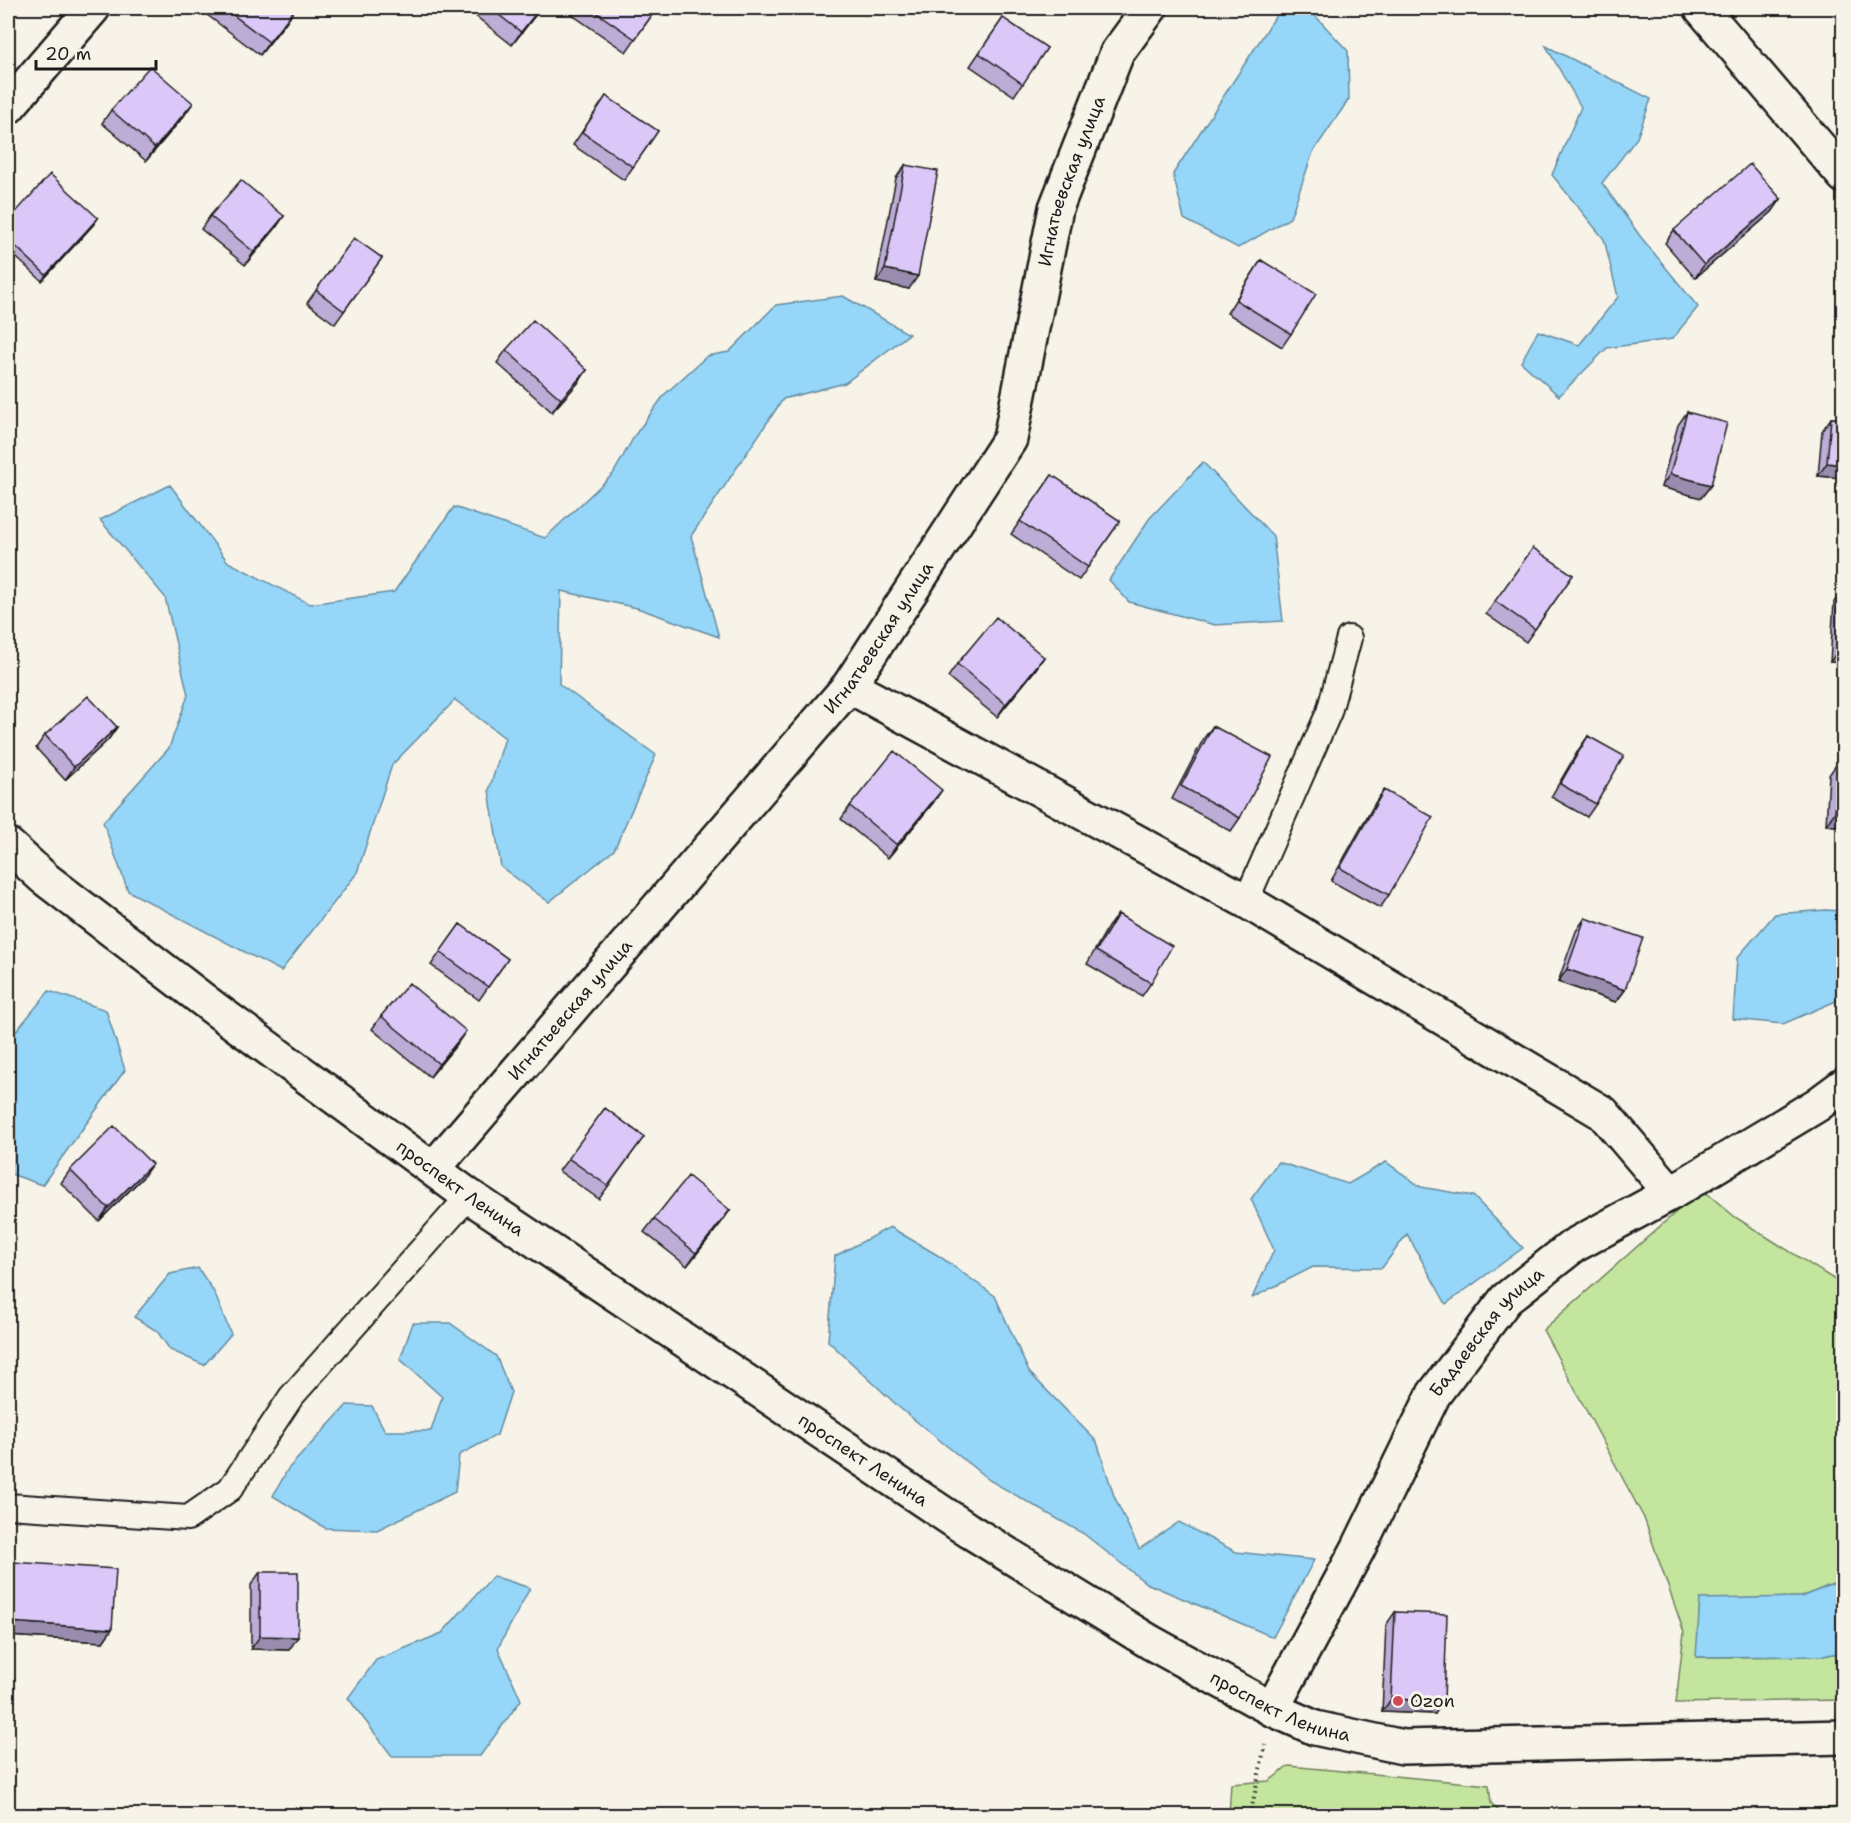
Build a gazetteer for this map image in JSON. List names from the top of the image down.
{
  "streets": {
    "street": ["Игнатьевская улица", "проспект Ленина", "Бадаевская улица"]
  },
  "crossings": [
    ["Игнатьевская улица", "проспект Ленина"],
    ["проспект Ленина", "Бадаевская улица"]
  ],
  "places": ["Ozon"],
  "scale_bar": "20 m"
}
